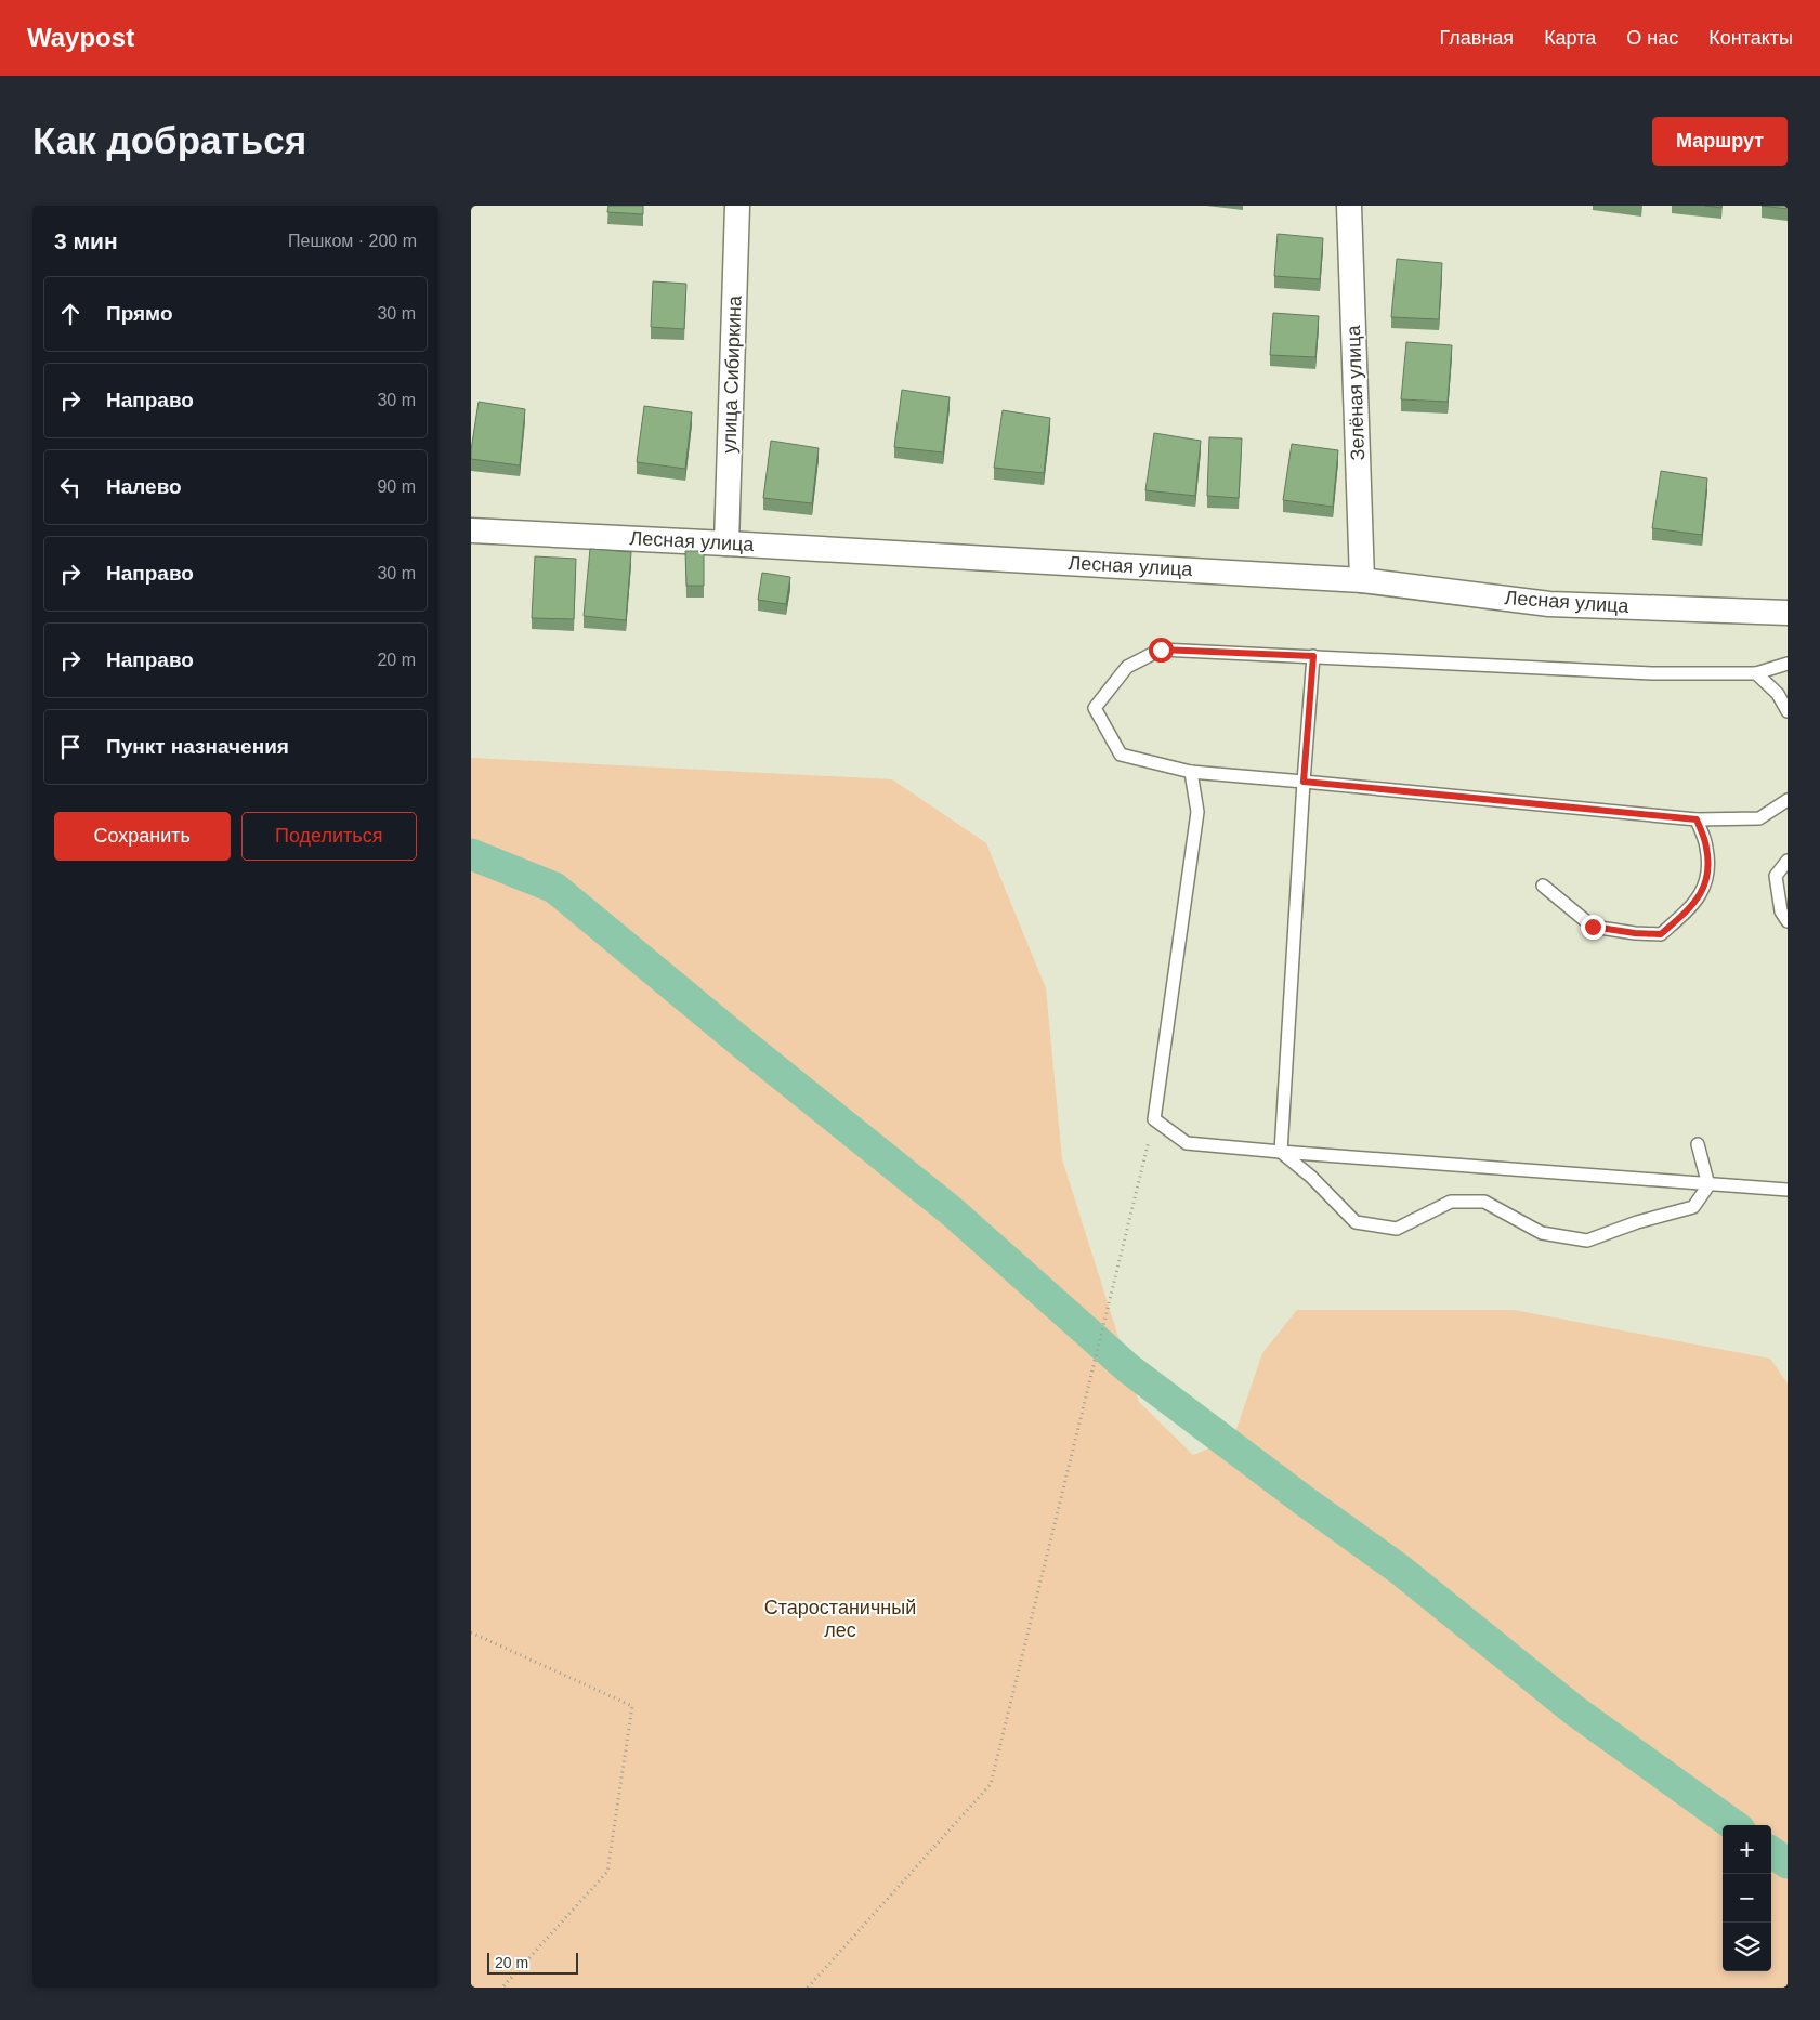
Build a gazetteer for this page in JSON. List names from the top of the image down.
{
  "streets": {
    "street": ["улица Сибиркина", "Зелёная улица", "Лесная улица"]
  },
  "crossings": [
    ["улица Сибиркина", "Лесная улица"],
    ["Зелёная улица", "Лесная улица"]
  ],
  "parks": ["Старостаничный лес"],
  "scale_bar": "20 m",
  "page": {
    "header": "Waypost",
    "nav": [
      "Главная",
      "Карта",
      "О нас",
      "Контакты"
    ],
    "buttons": [
      "Маршрут",
      ["Сохранить", "Поделиться"]
    ],
    "title": "Как добраться",
    "heading": ["3 мин", "Пешком · 200 m"],
    "list": [
      ["Прямо", "30 m"],
      ["Направо", "30 m"],
      ["Налево", "90 m"],
      ["Направо", "30 m"],
      ["Направо", "20 m"],
      "Пункт назначения"
    ],
    "map_buttons": ["+", "−"],
    "scale": "20 m"
  }
}
